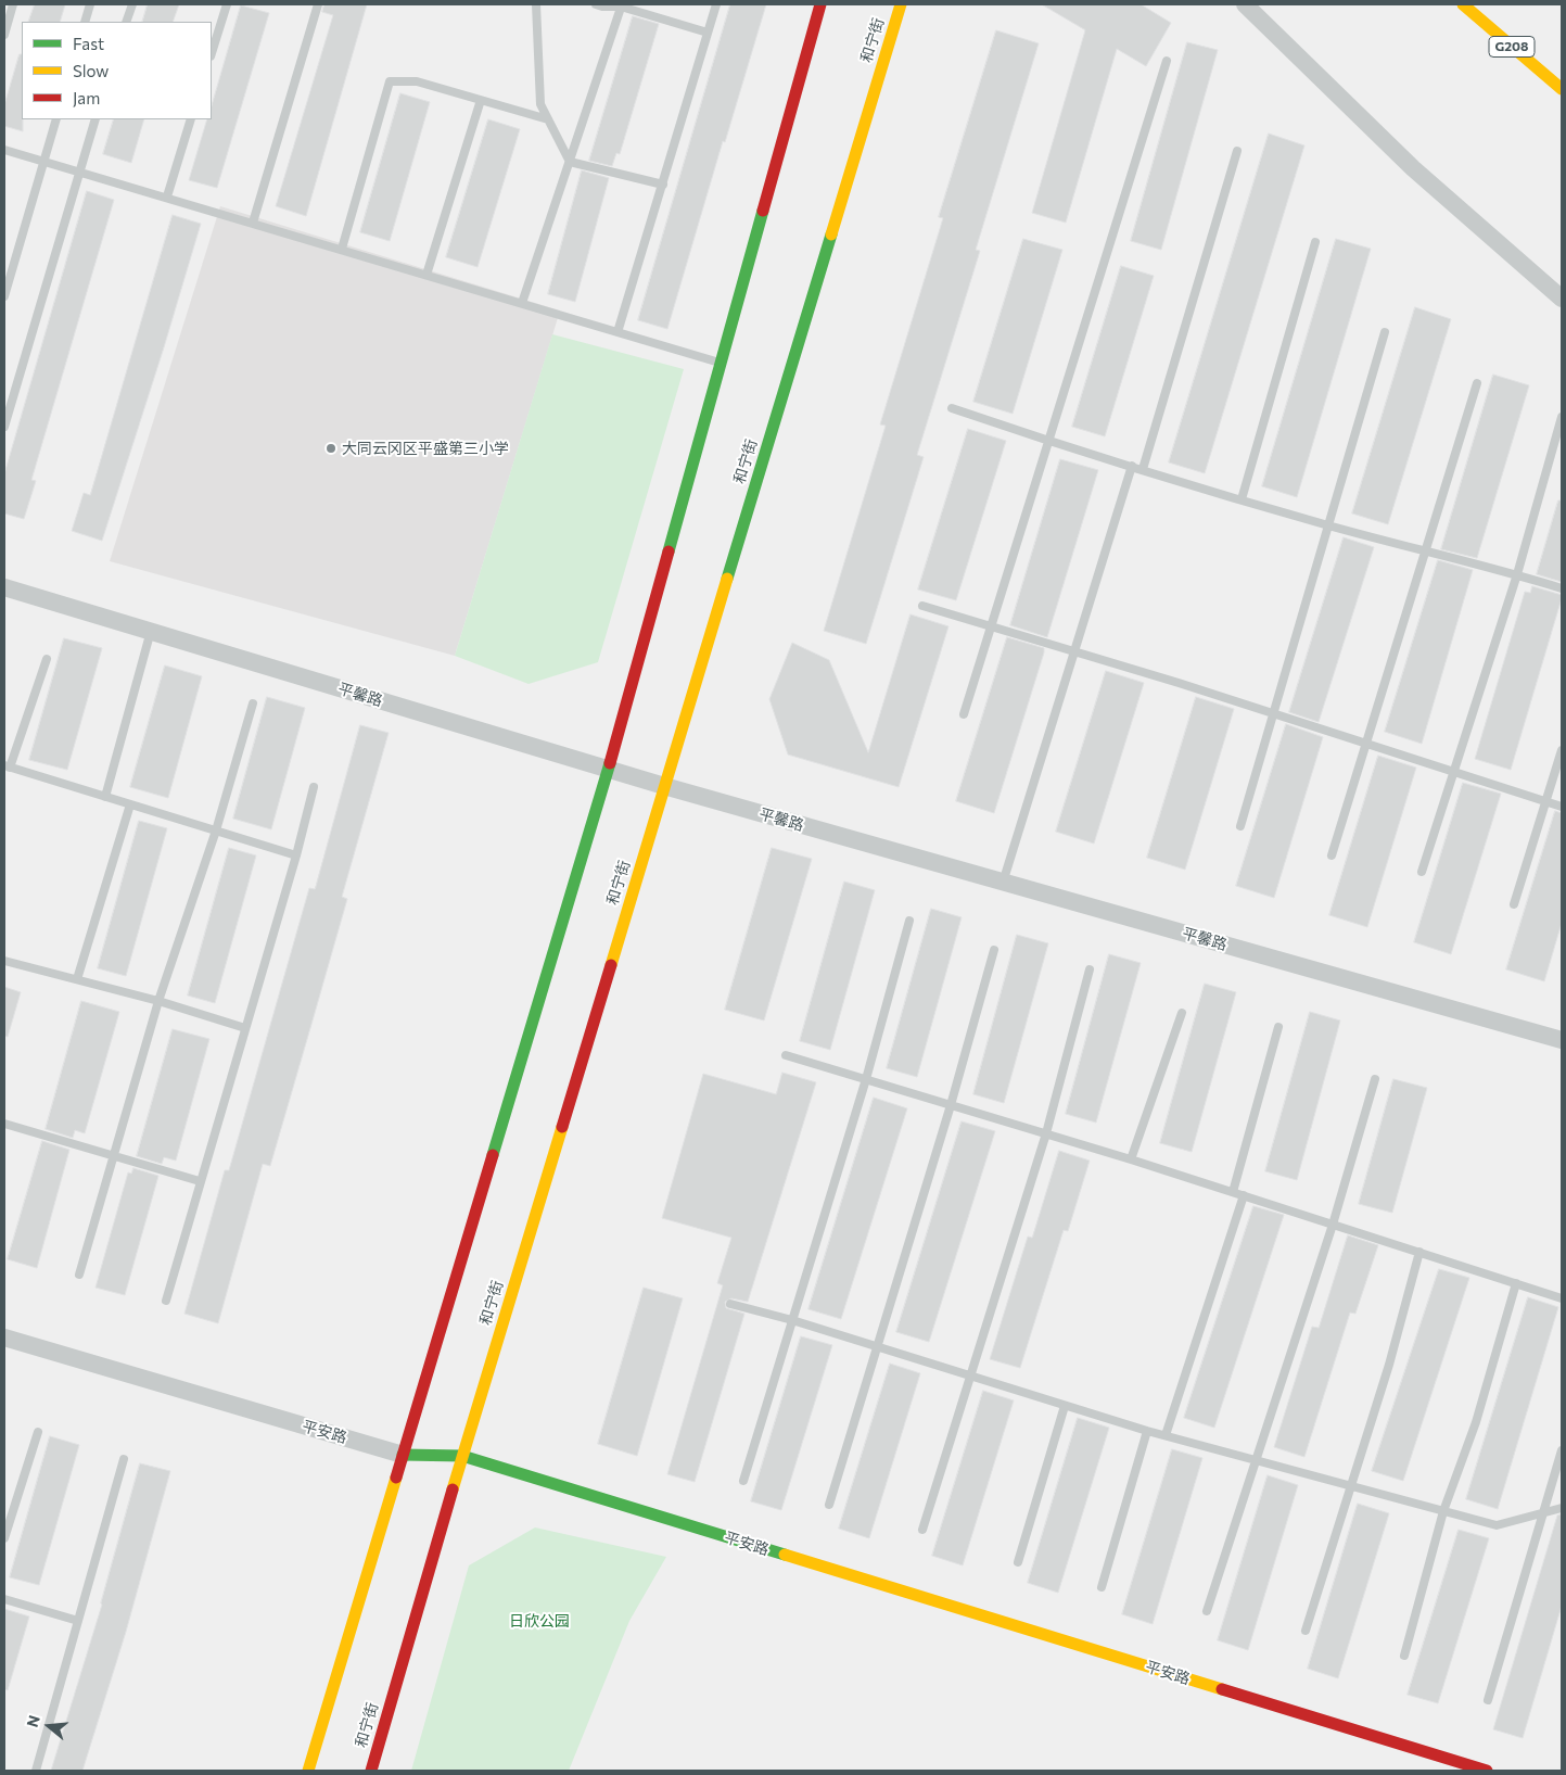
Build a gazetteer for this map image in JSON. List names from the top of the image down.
{
  "streets": {
    "main road": ["和宁街", "G208", "平安路"],
    "street": ["平馨路"]
  },
  "crossings": [
    ["和宁街", "平馨路"],
    ["和宁街", "平安路"]
  ],
  "parks": ["日欣公园"],
  "places": ["大同云冈区平盛第三小学"],
  "legend": ["Fast", "Slow", "Jam"],
  "north": "left"
}
